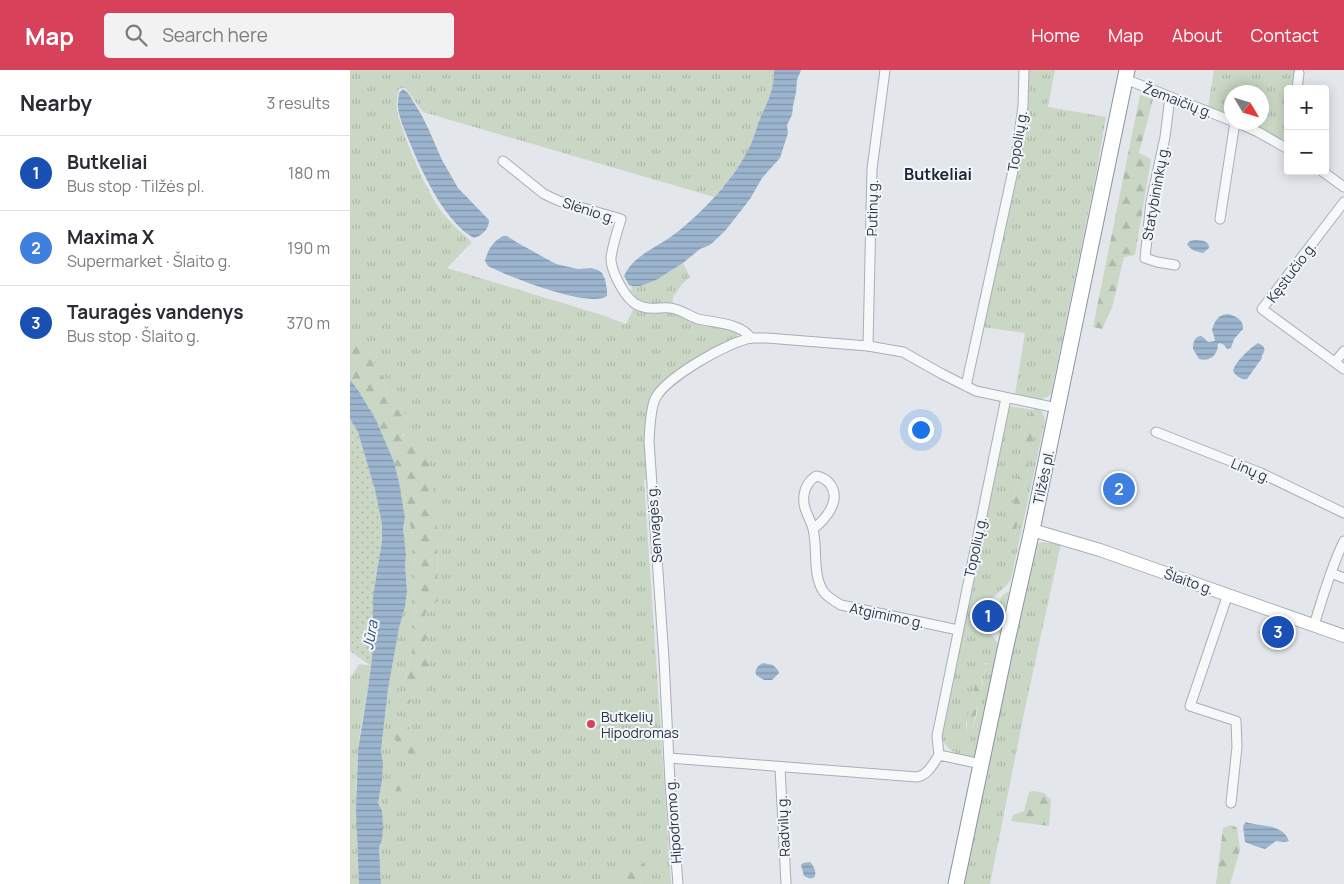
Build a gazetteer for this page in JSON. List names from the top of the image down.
{
  "streets": {
    "highway": ["Tilžės pl."],
    "main road": ["Šlaito g."],
    "street": [
      "Žemaičių g.",
      "Topolių g.",
      "Statybininkų g.",
      "Putinų g.",
      "Slėnio g.",
      "Kęstučio g.",
      "Linų g.",
      "Senvagės g.",
      "Atgimimo g.",
      "Hipodromo g.",
      "Radvilų g."
    ]
  },
  "crossings": [
    ["Žemaičių g.", "Statybininkų g."],
    ["Žemaičių g.", "Tilžės pl."],
    ["Topolių g.", "Senvagės g."],
    ["Topolių g.", "Atgimimo g."],
    ["Putinų g.", "Senvagės g."],
    ["Slėnio g.", "Senvagės g."],
    ["Tilžės pl.", "Senvagės g."],
    ["Tilžės pl.", "Šlaito g."],
    ["Senvagės g.", "Hipodromo g."]
  ],
  "districts": ["Butkeliai"],
  "water": ["Jūra"],
  "places": ["Butkelių Hipodromas"],
  "north": "bottom right",
  "page": {
    "header": "Map",
    "search": "Search here",
    "nav": [
      "Home",
      "Map",
      "About",
      "Contact"
    ],
    "heading": ["Nearby", "3 results"],
    "map_buttons": ["+", "−"],
    "list": [
      {
        "mark": "1",
        "name": "Butkeliai",
        "note": "Bus stop · Tilžės pl.",
        "value": "180 m"
      },
      {
        "mark": "2",
        "name": "Maxima X",
        "note": "Supermarket · Šlaito g.",
        "value": "190 m"
      },
      {
        "mark": "3",
        "name": "Tauragės vandenys",
        "note": "Bus stop · Šlaito g.",
        "value": "370 m"
      }
    ],
    "pins": ["2", "1", "3"]
  }
}
